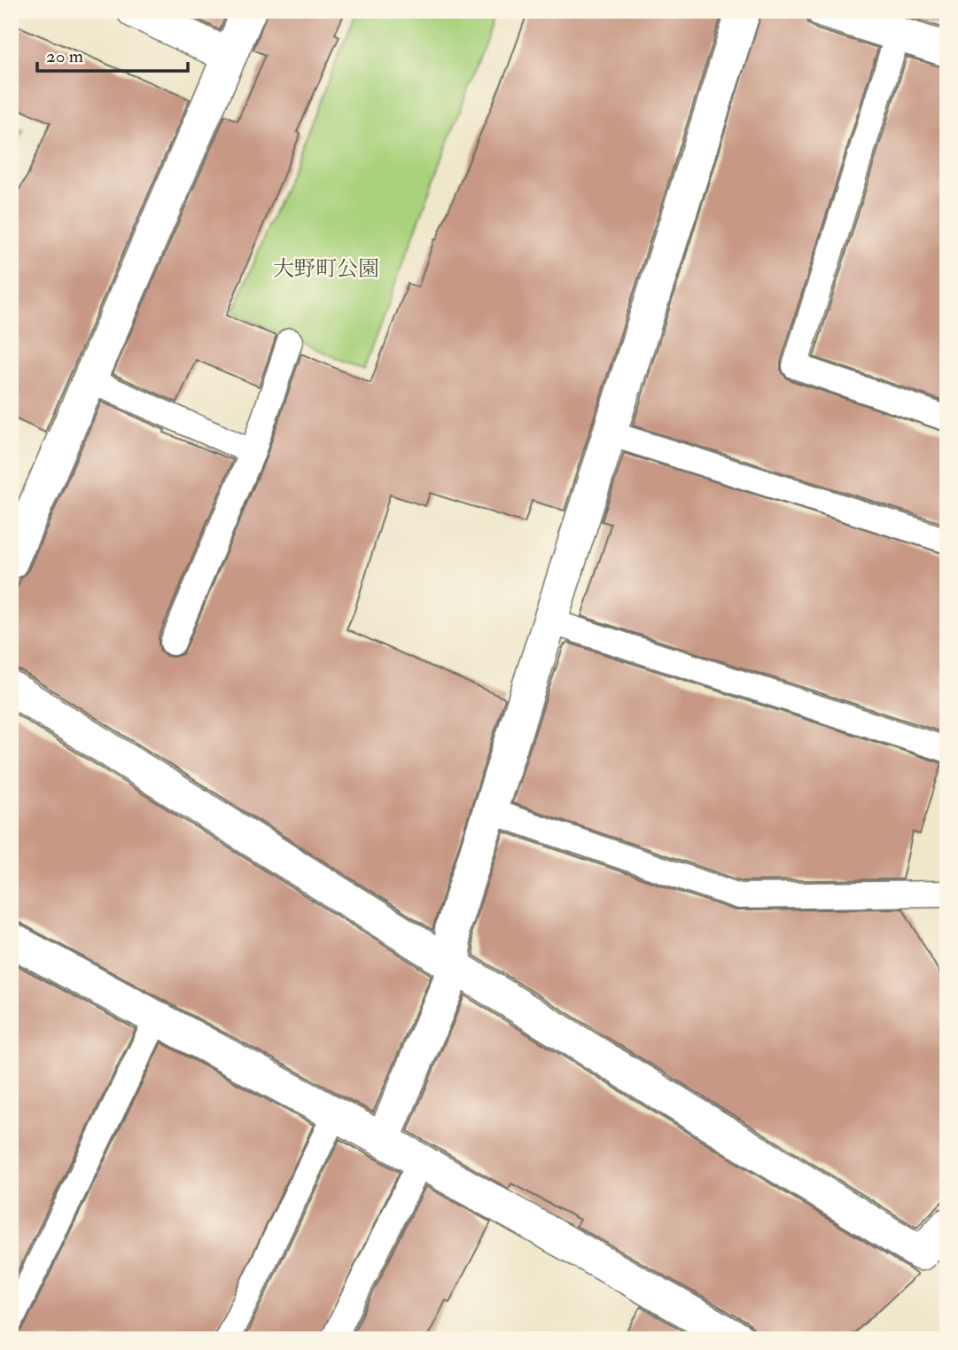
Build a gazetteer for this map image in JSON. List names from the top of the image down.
{
  "parks": ["大野町公園"],
  "scale_bar": "20 m"
}
